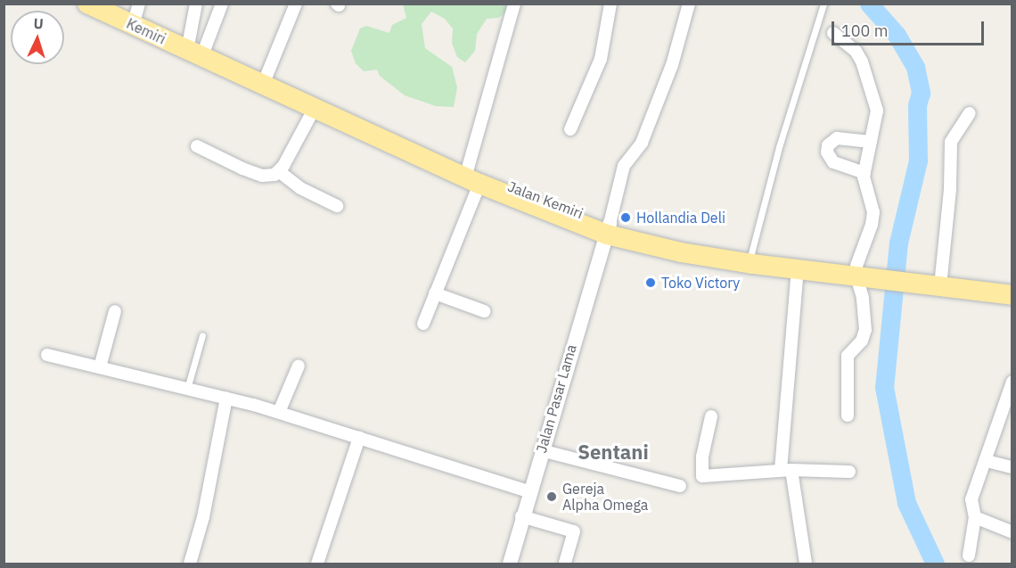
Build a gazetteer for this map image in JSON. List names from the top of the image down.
{
  "streets": {
    "highway": ["Kemiri", "Jalan Kemiri"],
    "street": ["Jalan Pasar Lama"]
  },
  "crossings": [
    ["Kemiri", "Jalan Kemiri"],
    ["Jalan Kemiri", "Jalan Pasar Lama"]
  ],
  "districts": ["Sentani"],
  "places": ["Hollandia Deli", "Toko Victory", "Gereja Alpha Omega"],
  "scale_bar": "100 m",
  "north": "top"
}
